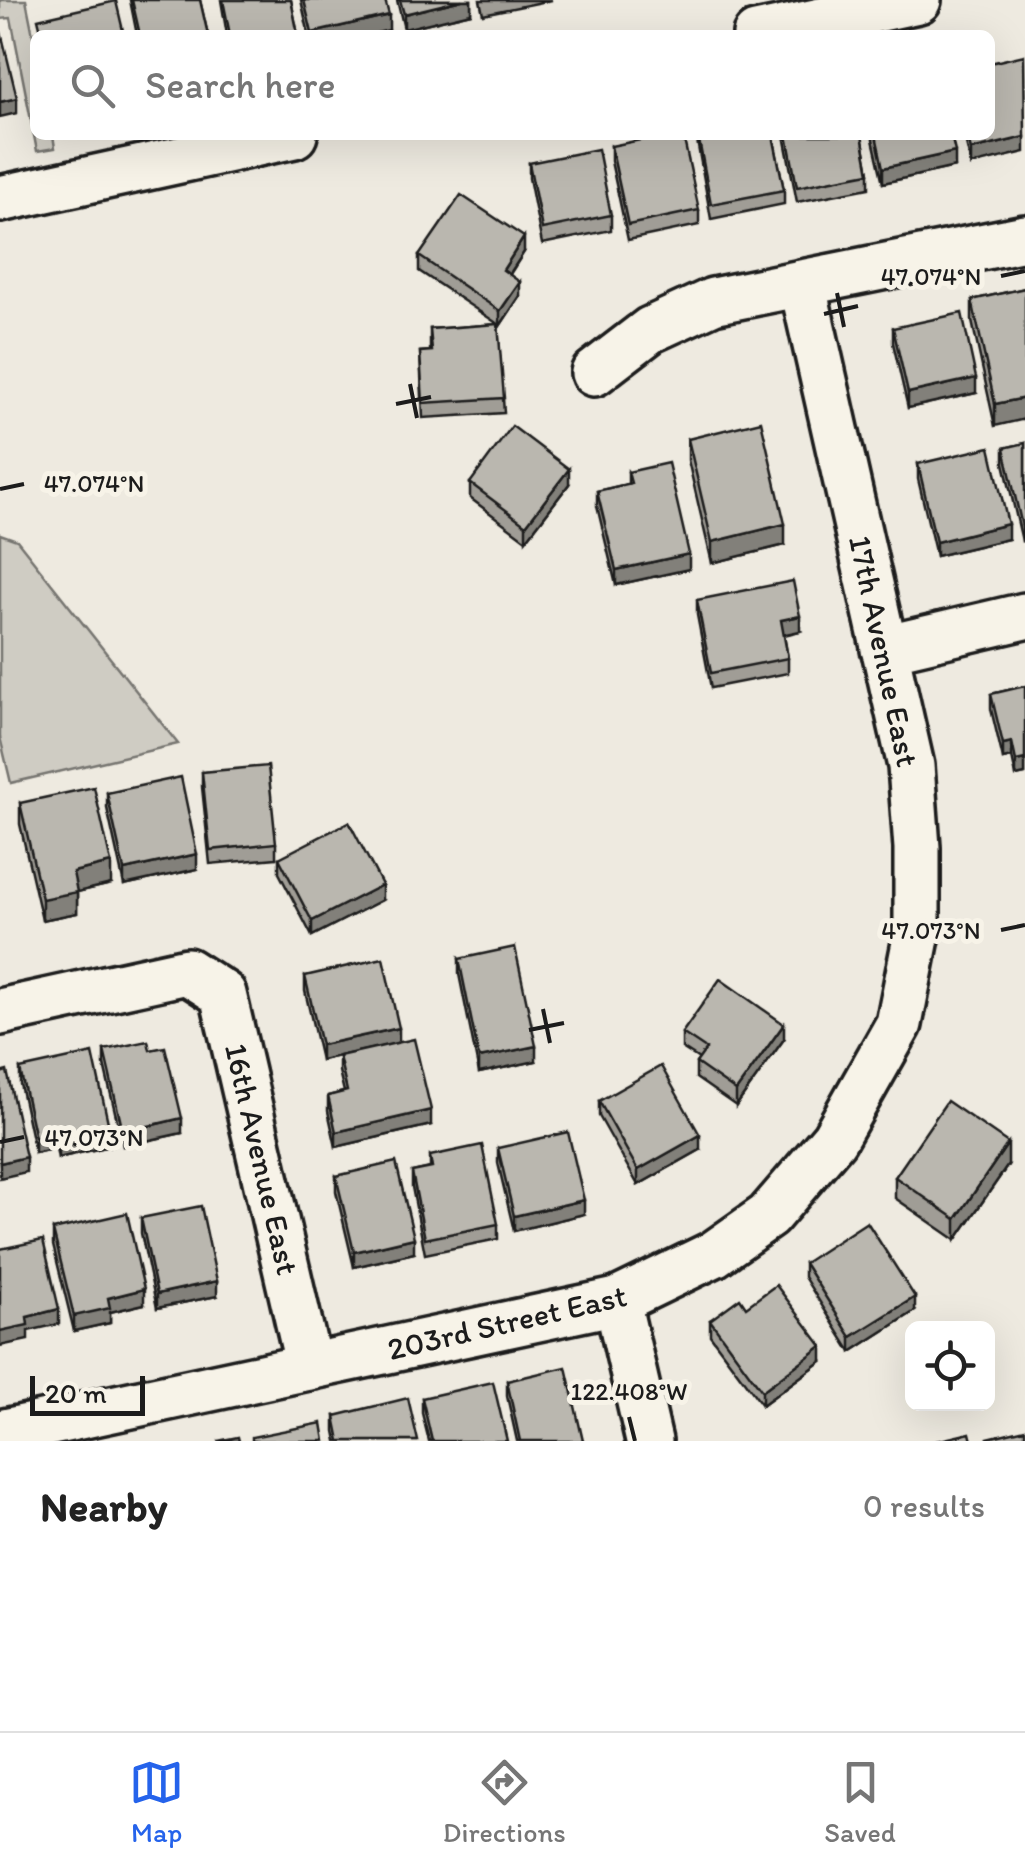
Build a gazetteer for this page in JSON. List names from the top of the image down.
{
  "streets": {
    "street": ["17th Avenue East", "16th Avenue East", "203rd Street East"]
  },
  "crossings": [
    ["17th Avenue East", "203rd Street East"],
    ["16th Avenue East", "203rd Street East"]
  ],
  "scale_bar": "20 m",
  "page": {
    "search": "Search here",
    "scale": "20 m",
    "heading": ["Nearby", "0 results"],
    "nav": ["Map", "Directions", "Saved"]
  },
  "coordinates": ["47.074°N", "47.073°N", "122.408°W"]
}
